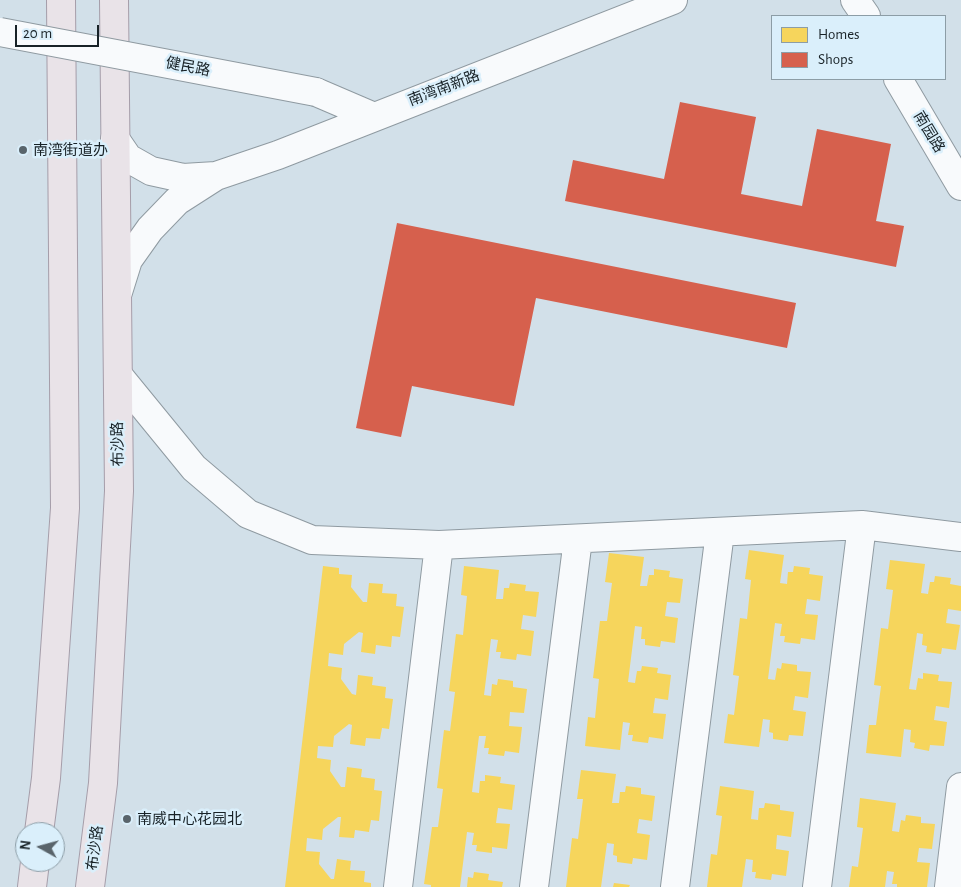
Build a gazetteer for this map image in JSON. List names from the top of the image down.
{
  "streets": {
    "main road": ["布沙路"],
    "street": ["健民路", "南湾南新路", "南园路"]
  },
  "crossings": [
    ["健民路", "南湾南新路"],
    ["南湾南新路", "布沙路"]
  ],
  "places": ["南湾街道办", "南威中心花园北"],
  "legend": ["Homes", "Shops"],
  "scale_bar": "20 m",
  "north": "left"
}
